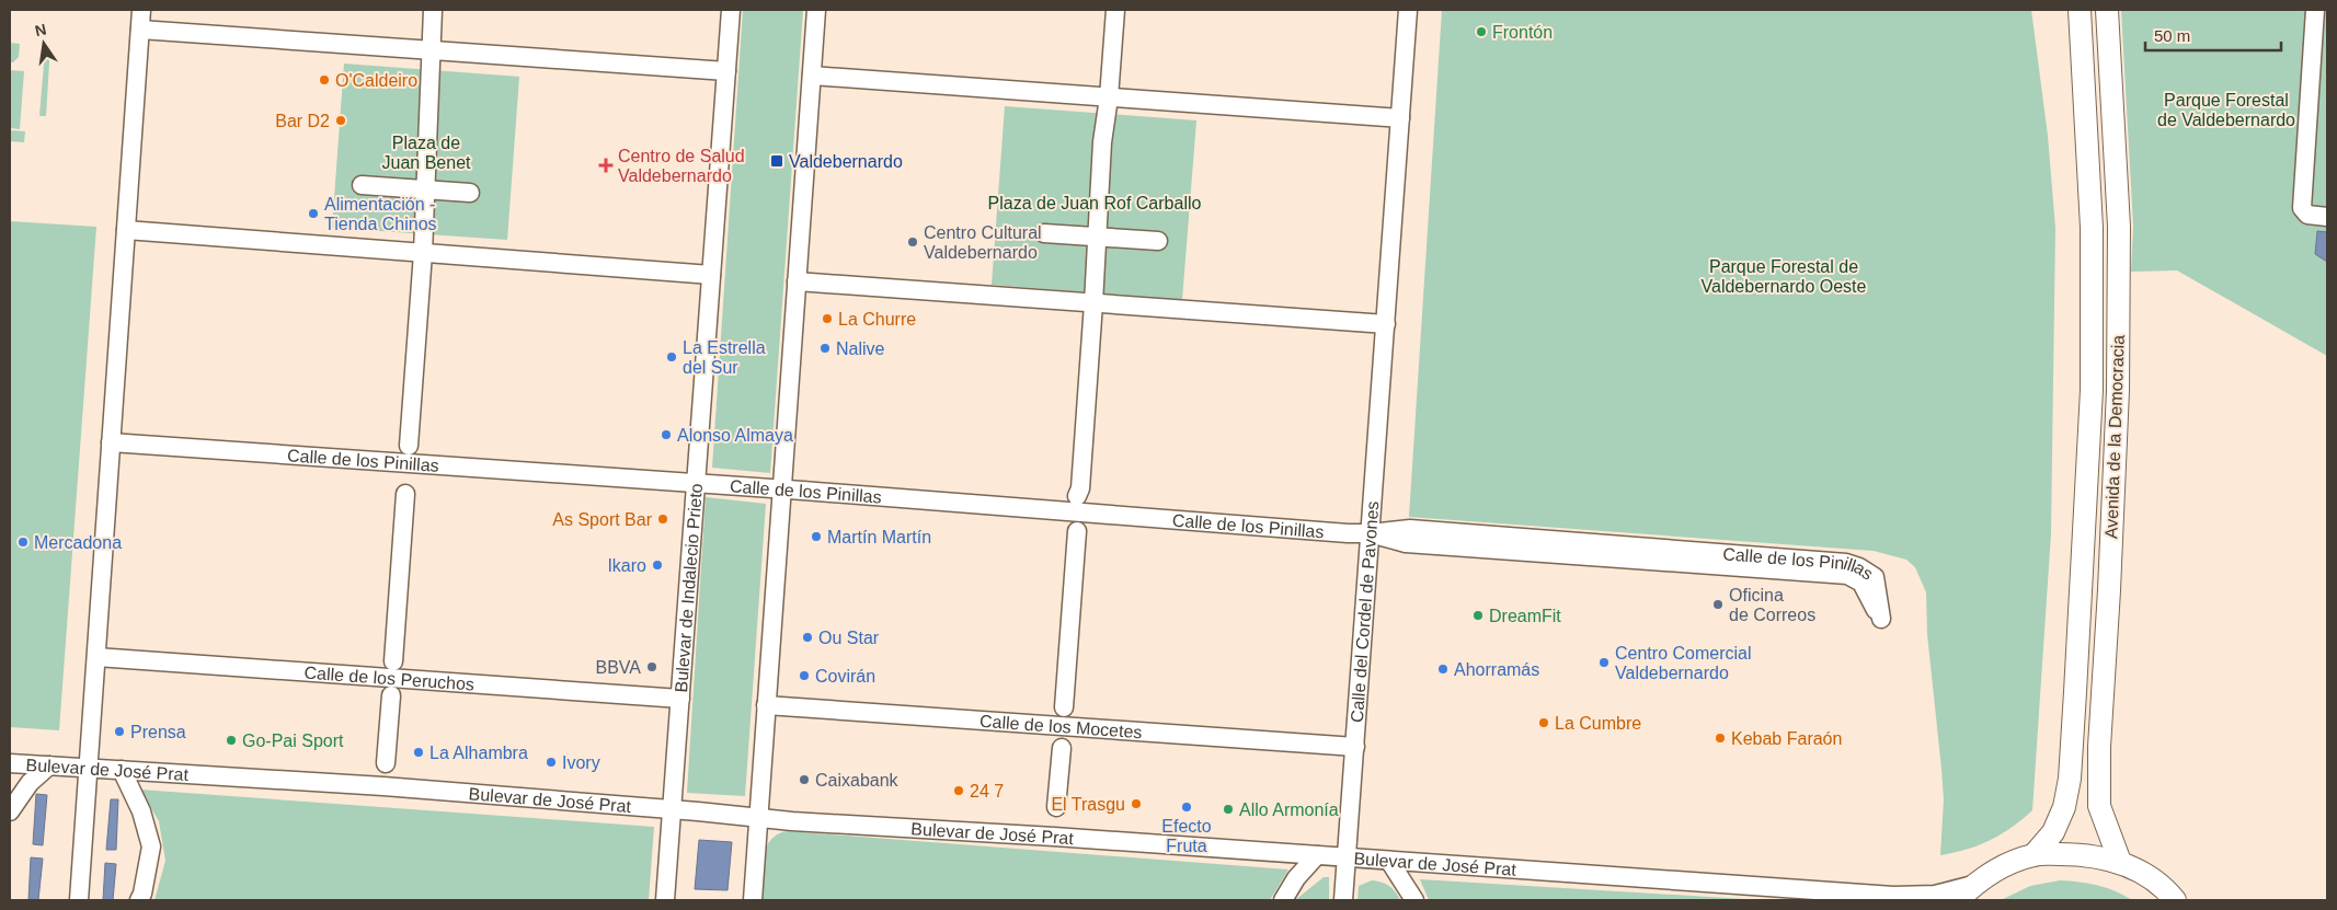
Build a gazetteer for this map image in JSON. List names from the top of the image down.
{
  "streets": {
    "main road": ["Avenida de la Democracia"],
    "street": [
      "Calle de los Pinillas",
      "Bulevar de Indalecio Prieto",
      "Calle del Cordel de Pavones",
      "Calle de los Peruchos",
      "Calle de los Mocetes",
      "Bulevar de José Prat"
    ]
  },
  "crossings": [
    ["Calle de los Pinillas", "Bulevar de Indalecio Prieto"],
    ["Calle de los Pinillas", "Calle del Cordel de Pavones"],
    ["Bulevar de Indalecio Prieto", "Calle de los Peruchos"],
    ["Bulevar de Indalecio Prieto", "Bulevar de José Prat"],
    ["Calle del Cordel de Pavones", "Calle de los Mocetes"],
    ["Calle del Cordel de Pavones", "Bulevar de José Prat"]
  ],
  "parks": [
    "Parque Forestal de Valdebernardo",
    "Plaza de Juan Benet",
    "Plaza de Juan Rof Carballo",
    "Parque Forestal de Valdebernardo Oeste"
  ],
  "places": {
    "other": [
      "Frontón",
      "O'Caldeiro",
      "Bar D2",
      "Alimentación - Tienda Chinos",
      "Centro Cultural Valdebernardo",
      "La Churre",
      "Nalive",
      "La Estrella del Sur",
      "Alonso Almaya",
      "As Sport Bar",
      "Martín Martín",
      "Mercadona",
      "Ikaro",
      "Oficina de Correos",
      "DreamFit",
      "Ou Star",
      "Centro Comercial Valdebernardo",
      "BBVA",
      "Ahorramás",
      "Covirán",
      "La Cumbre",
      "Prensa",
      "Kebab Faraón",
      "Go-Pai Sport",
      "La Alhambra",
      "Ivory",
      "Caixabank",
      "24 7",
      "El Trasgu",
      "Efecto Fruta",
      "Allo Armonía"
    ],
    "transit": ["Valdebernardo"],
    "health": ["Centro de Salud Valdebernardo"]
  },
  "scale_bar": "50 m",
  "north": "top"
}
